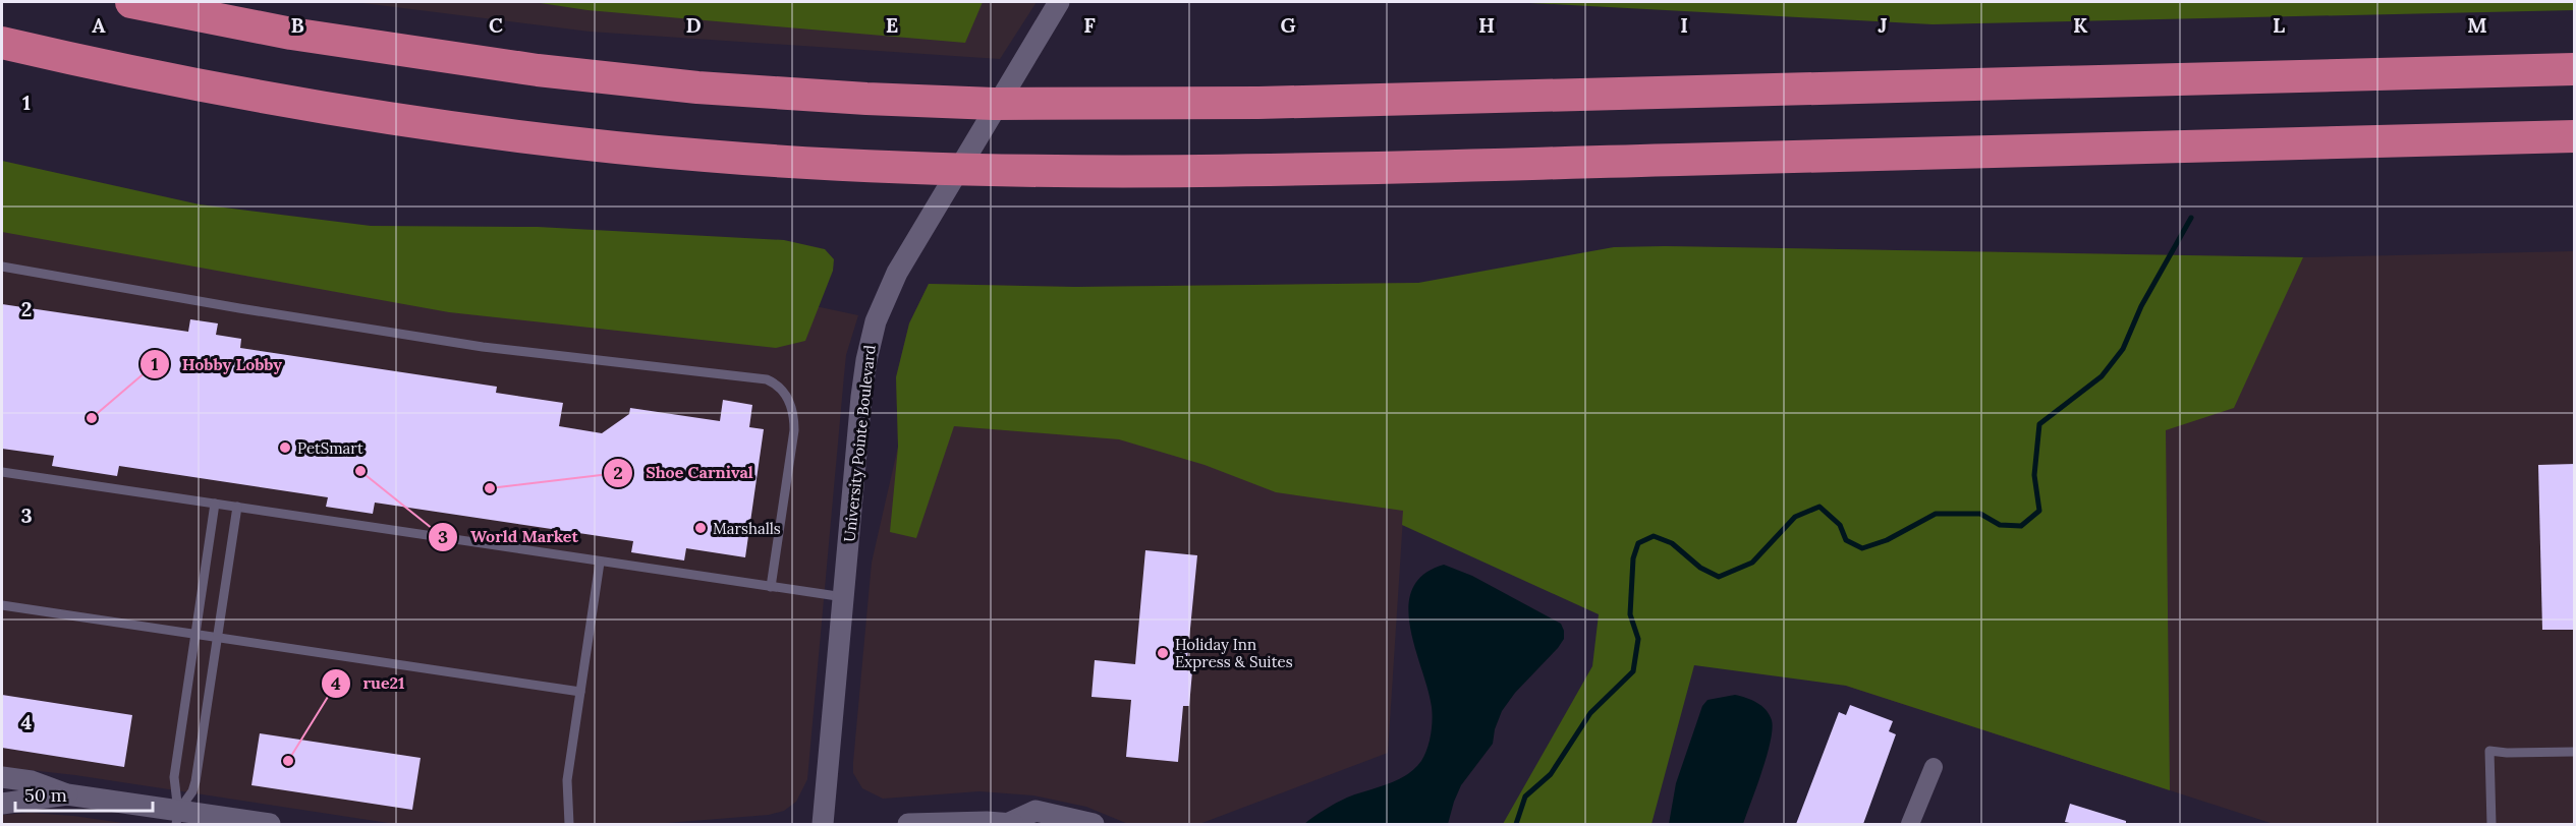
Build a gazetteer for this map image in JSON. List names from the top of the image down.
{
  "streets": {
    "street": ["University Pointe Boulevard"]
  },
  "places": [
    "Hobby Lobby",
    "PetSmart",
    "World Market",
    "Shoe Carnival",
    "Marshalls",
    "Holiday Inn Express & Suites",
    "rue21"
  ],
  "scale_bar": "50 m",
  "grid": {
    "columns": [
      "A",
      "B",
      "C",
      "D",
      "E",
      "F",
      "G",
      "H",
      "I",
      "J",
      "K",
      "L",
      "M"
    ],
    "rows": [
      "1",
      "2",
      "3",
      "4"
    ]
  }
}
